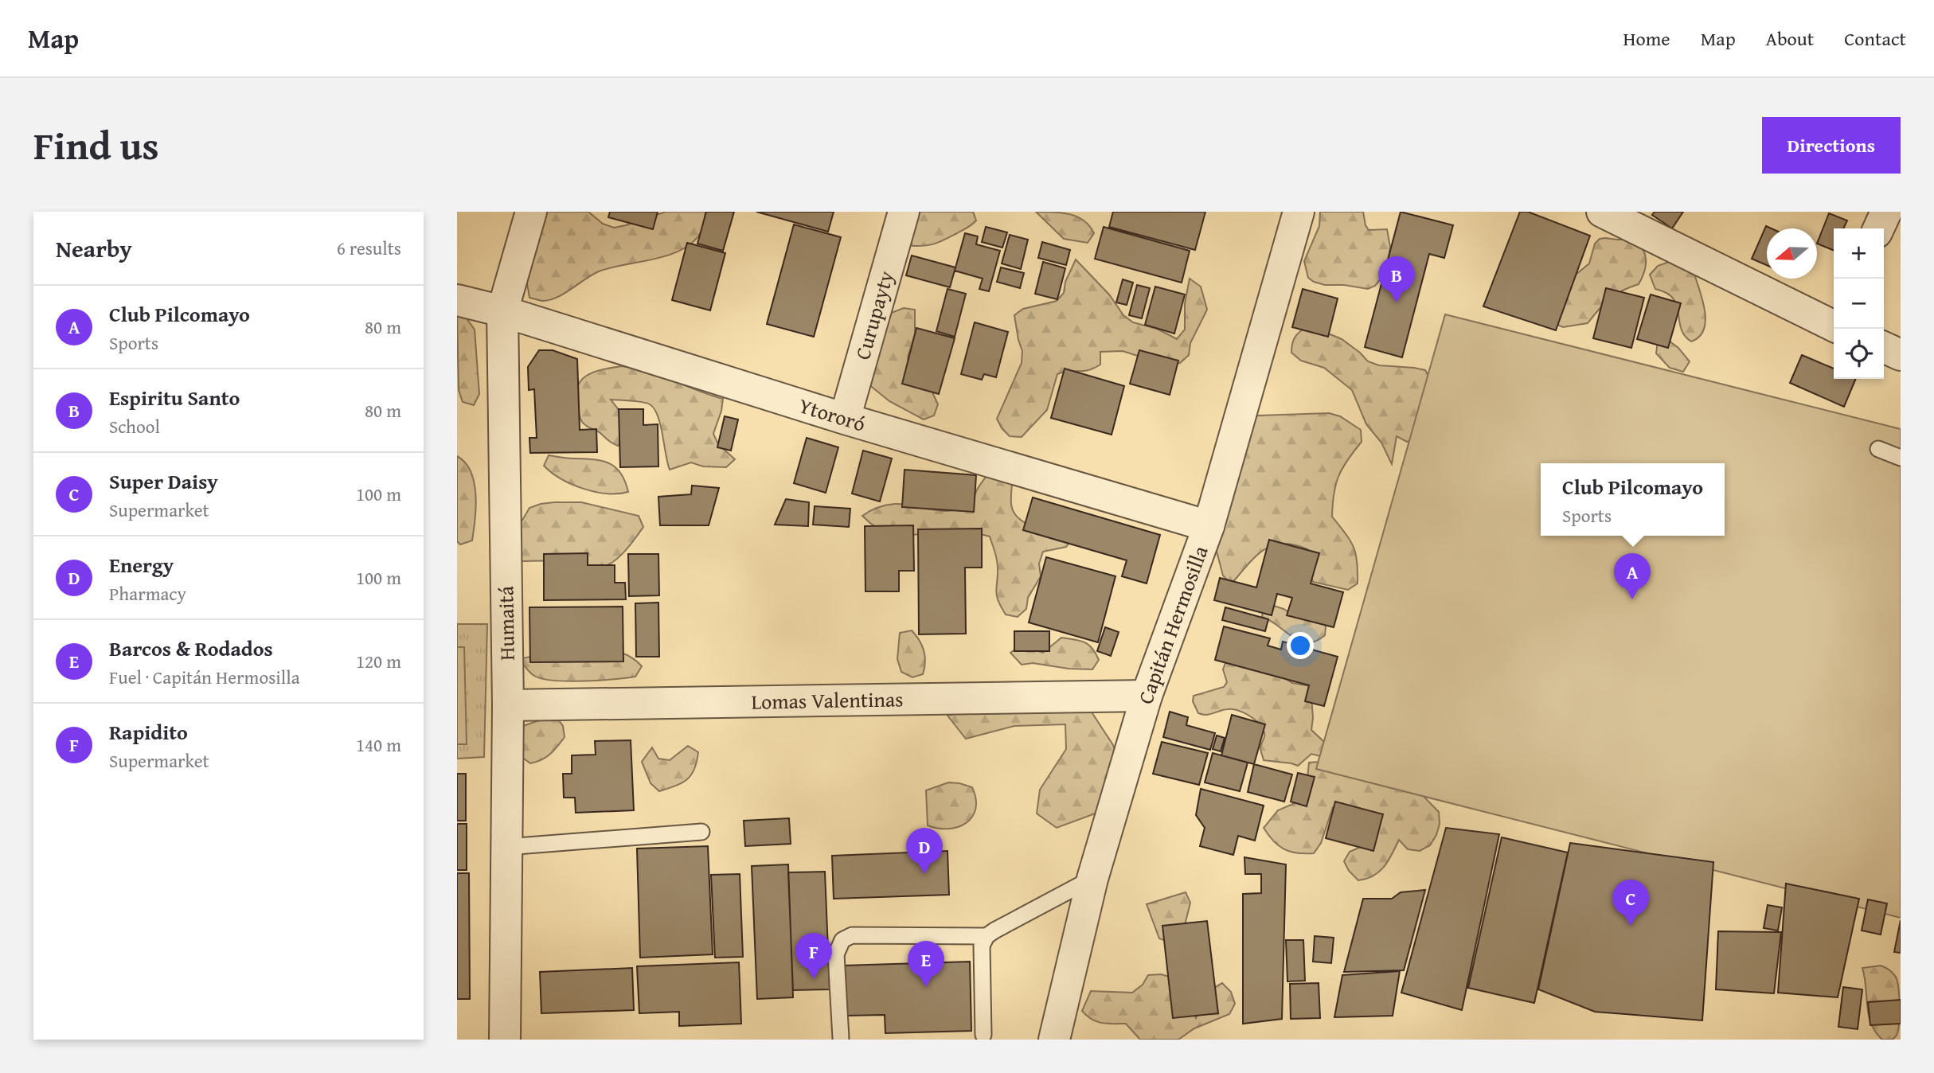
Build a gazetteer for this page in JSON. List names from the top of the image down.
{
  "streets": {
    "street": [
      "Curupayty",
      "Ytororó",
      "Humaitá",
      "Capitán Hermosilla",
      "Lomas Valentinas"
    ]
  },
  "crossings": [
    ["Curupayty", "Ytororó"],
    ["Ytororó", "Humaitá"],
    ["Ytororó", "Capitán Hermosilla"],
    ["Humaitá", "Lomas Valentinas"],
    ["Capitán Hermosilla", "Lomas Valentinas"]
  ],
  "north": "left",
  "page": {
    "header": "Map",
    "nav": [
      "Home",
      "Map",
      "About",
      "Contact"
    ],
    "title": "Find us",
    "buttons": "Directions",
    "heading": ["Nearby", "6 results"],
    "map_buttons": ["+", "−"],
    "pins": [
      "B",
      "A",
      "D",
      "C",
      "F",
      "E"
    ],
    "list": [
      {
        "mark": "A",
        "name": "Club Pilcomayo",
        "note": "Sports",
        "value": "80 m"
      },
      {
        "mark": "B",
        "name": "Espiritu Santo",
        "note": "School",
        "value": "80 m"
      },
      {
        "mark": "C",
        "name": "Super Daisy",
        "note": "Supermarket",
        "value": "100 m"
      },
      {
        "mark": "D",
        "name": "Energy",
        "note": "Pharmacy",
        "value": "100 m"
      },
      {
        "mark": "E",
        "name": "Barcos & Rodados",
        "note": "Fuel · Capitán Hermosilla",
        "value": "120 m"
      },
      {
        "mark": "F",
        "name": "Rapidito",
        "note": "Supermarket",
        "value": "140 m"
      }
    ],
    "popup": ["Club Pilcomayo", "Sports"]
  }
}
